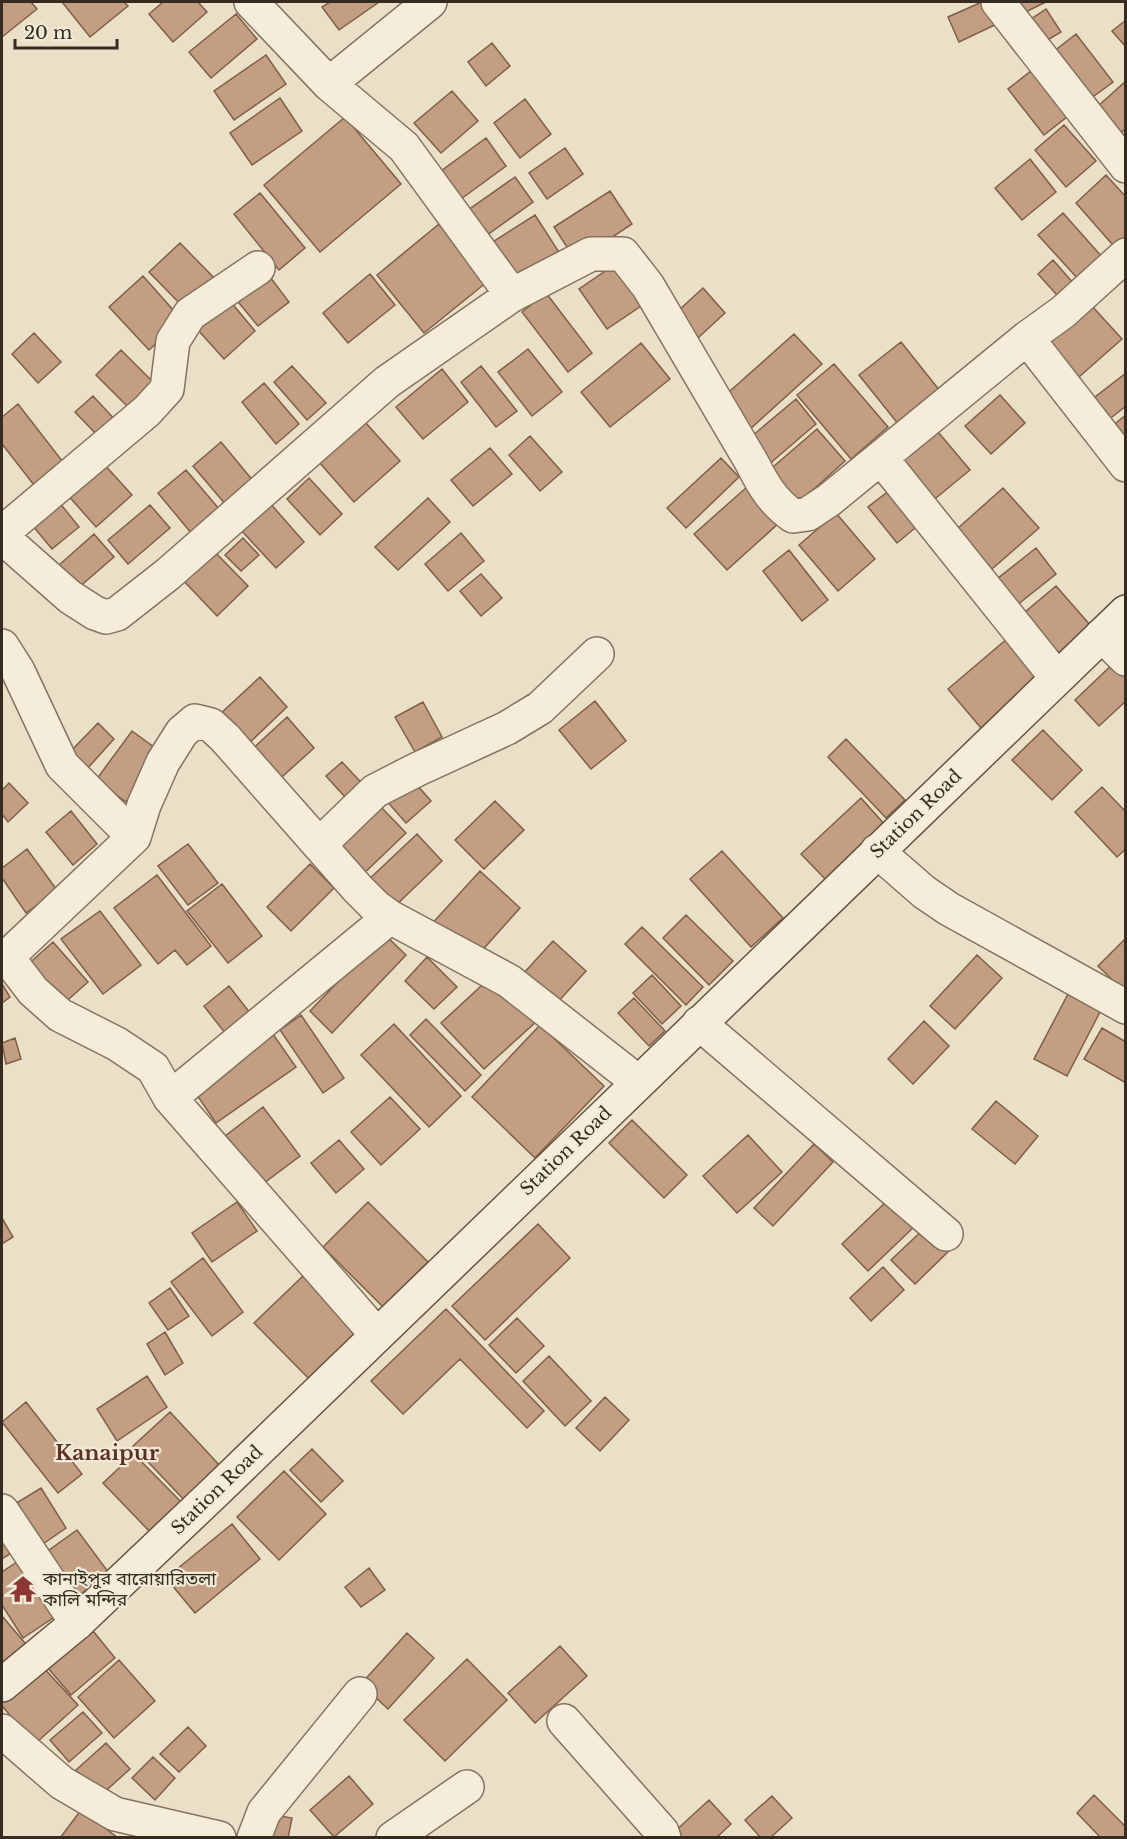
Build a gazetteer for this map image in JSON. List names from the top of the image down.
{
  "streets": {
    "street": ["Station Road"]
  },
  "districts": ["Kanaipur"],
  "places": {
    "temple": ["কানাইপুর বারোয়ারিতলা কালি মন্দির"]
  },
  "scale_bar": "20 m"
}
